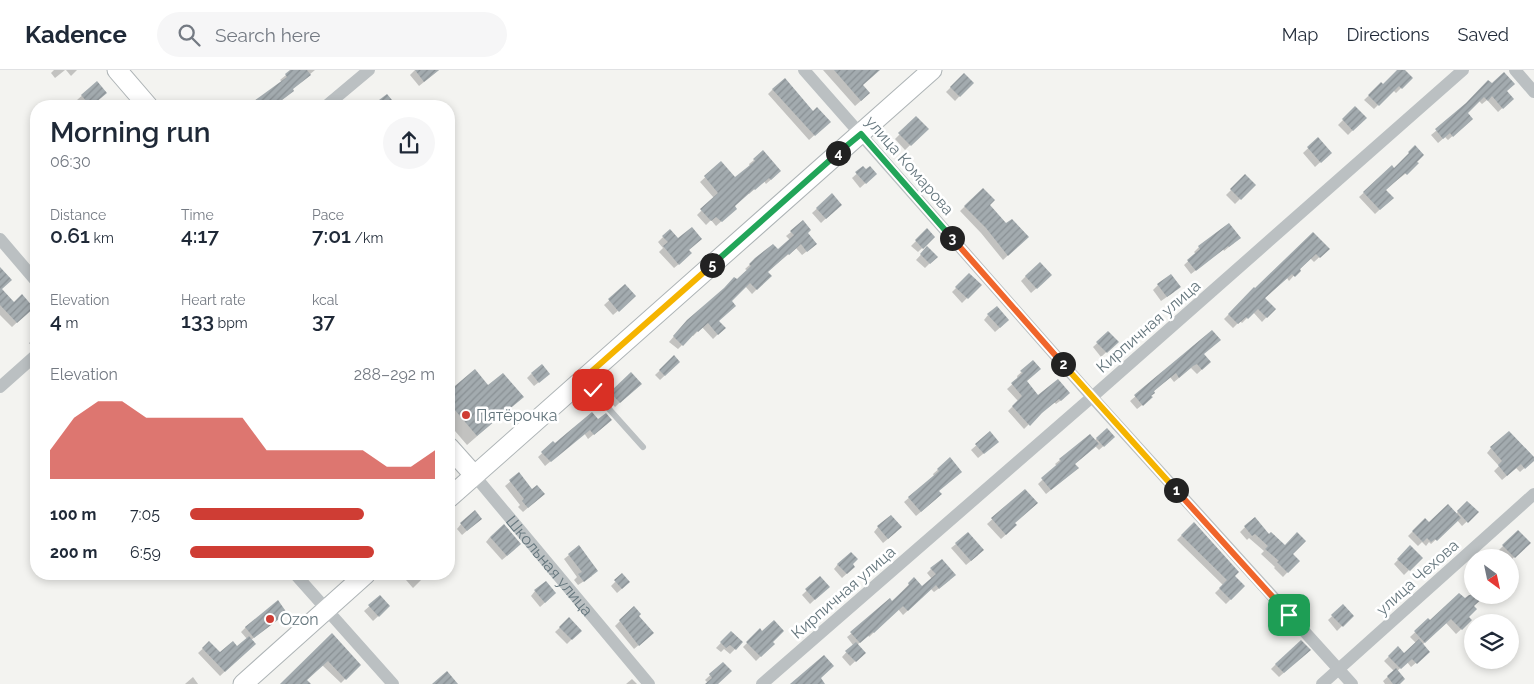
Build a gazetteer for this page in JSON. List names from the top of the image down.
{
  "streets": {
    "street": [
      "улица Комарова",
      "Кирпичная улица",
      "Школьная улица",
      "улица Чехова"
    ]
  },
  "crossings": [
    ["улица Комарова", "Кирпичная улица"],
    ["улица Комарова", "улица Чехова"]
  ],
  "places": ["Пятёрочка", "Ozon"],
  "north": "bottom right",
  "page": {
    "header": "Kadence",
    "search": "Search here",
    "nav": ["Map", "Directions", "Saved"],
    "heading": ["Morning run", "06:30"],
    "pins": [
      "4",
      "3",
      "5",
      "2",
      "1"
    ],
    "stats": [
      ["Distance", "0.61 km"],
      ["Time", "4:17"],
      ["Pace", "7:01 /km"],
      ["Elevation", "4 m"],
      ["Heart rate", "133 bpm"],
      ["kcal", "37"]
    ],
    "chart": ["Elevation", "288–292 m"],
    "list": [
      {
        "name": "100 m",
        "note": "7:05"
      },
      {
        "name": "200 m",
        "note": "6:59"
      }
    ]
  }
}
